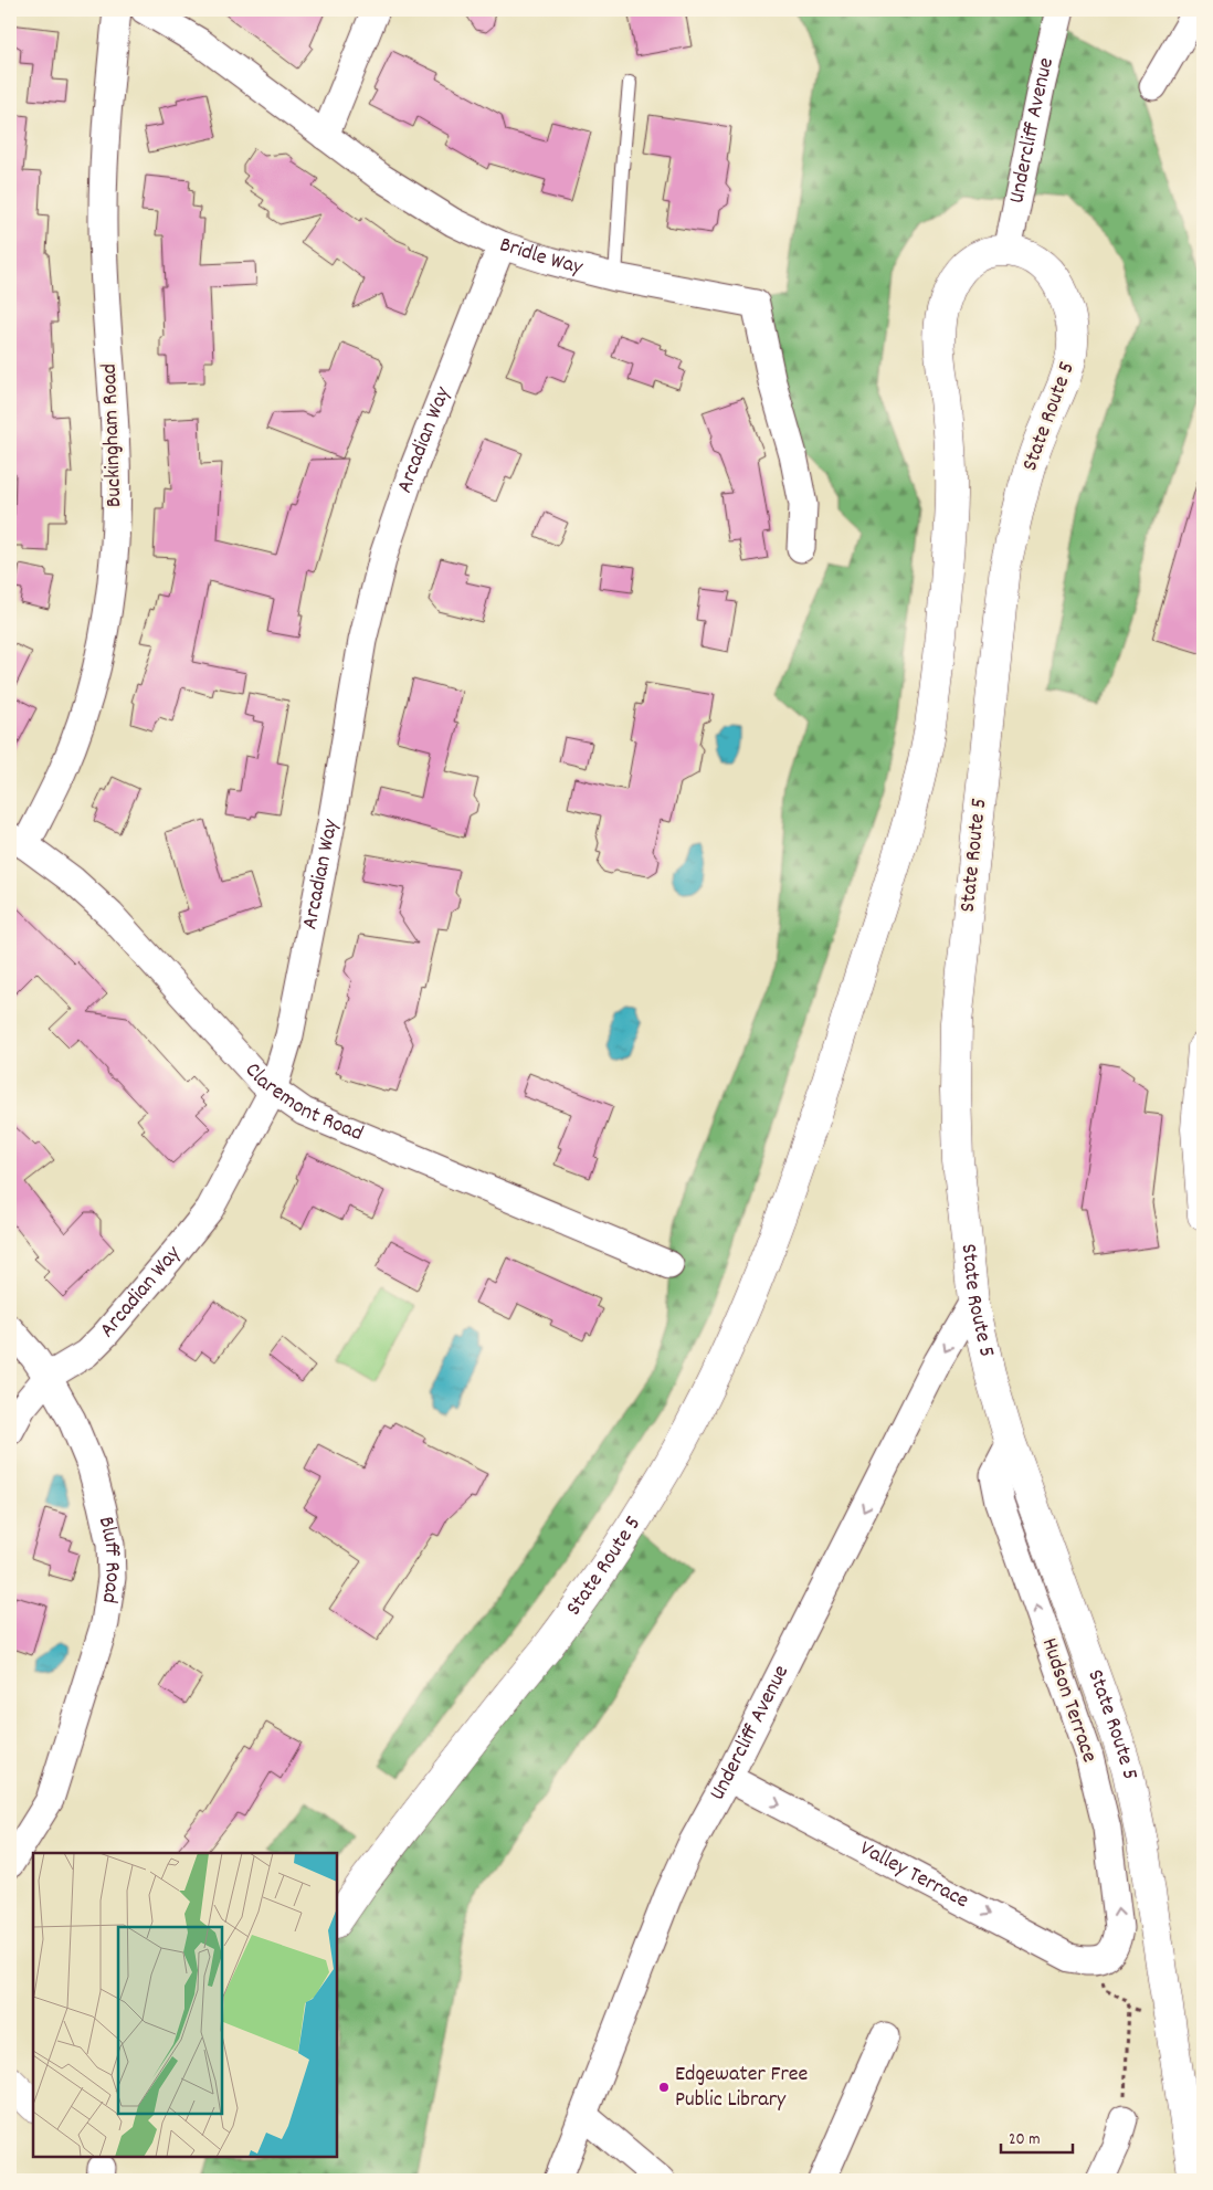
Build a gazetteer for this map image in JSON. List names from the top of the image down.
{
  "streets": {
    "main road": ["State Route 5"],
    "street": [
      "Undercliff Avenue",
      "Bridle Way",
      "Buckingham Road",
      "Arcadian Way",
      "Claremont Road",
      "Bluff Road",
      "Hudson Terrace",
      "Valley Terrace"
    ]
  },
  "crossings": [
    ["Undercliff Avenue", "State Route 5"],
    ["Undercliff Avenue", "Valley Terrace"],
    ["Bridle Way", "Arcadian Way"],
    ["State Route 5", "Hudson Terrace"],
    ["Buckingham Road", "Claremont Road"],
    ["Arcadian Way", "Claremont Road"],
    ["Arcadian Way", "Bluff Road"],
    ["Hudson Terrace", "Valley Terrace"]
  ],
  "one_way": ["Undercliff Avenue", "Hudson Terrace", "Valley Terrace"],
  "places": ["Edgewater Free Public Library"],
  "scale_bar": "20 m"
}
